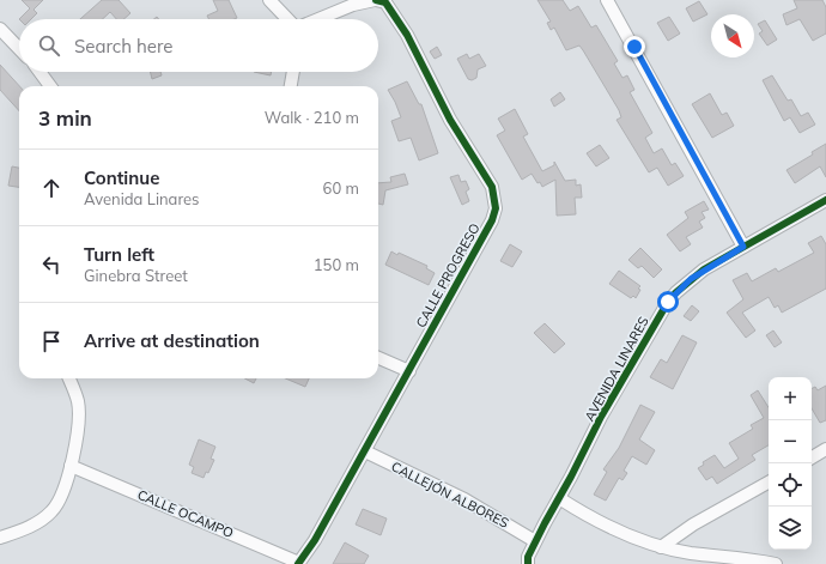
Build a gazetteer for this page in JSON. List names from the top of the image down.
{
  "streets": {
    "street": [
      "CALLE PROGRESO",
      "AVENIDA LINARES",
      "CALLEJÓN ALBORES",
      "CALLE OCAMPO"
    ]
  },
  "crossings": [
    ["CALLE PROGRESO", "CALLEJÓN ALBORES"],
    ["CALLE PROGRESO", "CALLE OCAMPO"],
    ["AVENIDA LINARES", "CALLEJÓN ALBORES"]
  ],
  "north": "bottom right",
  "page": {
    "search": "Search here",
    "heading": ["3 min", "Walk · 210 m"],
    "list": [
      ["Continue", "Avenida Linares", "60 m"],
      ["Turn left", "Ginebra Street", "150 m"],
      "Arrive at destination"
    ],
    "map_buttons": ["+", "−"]
  }
}
